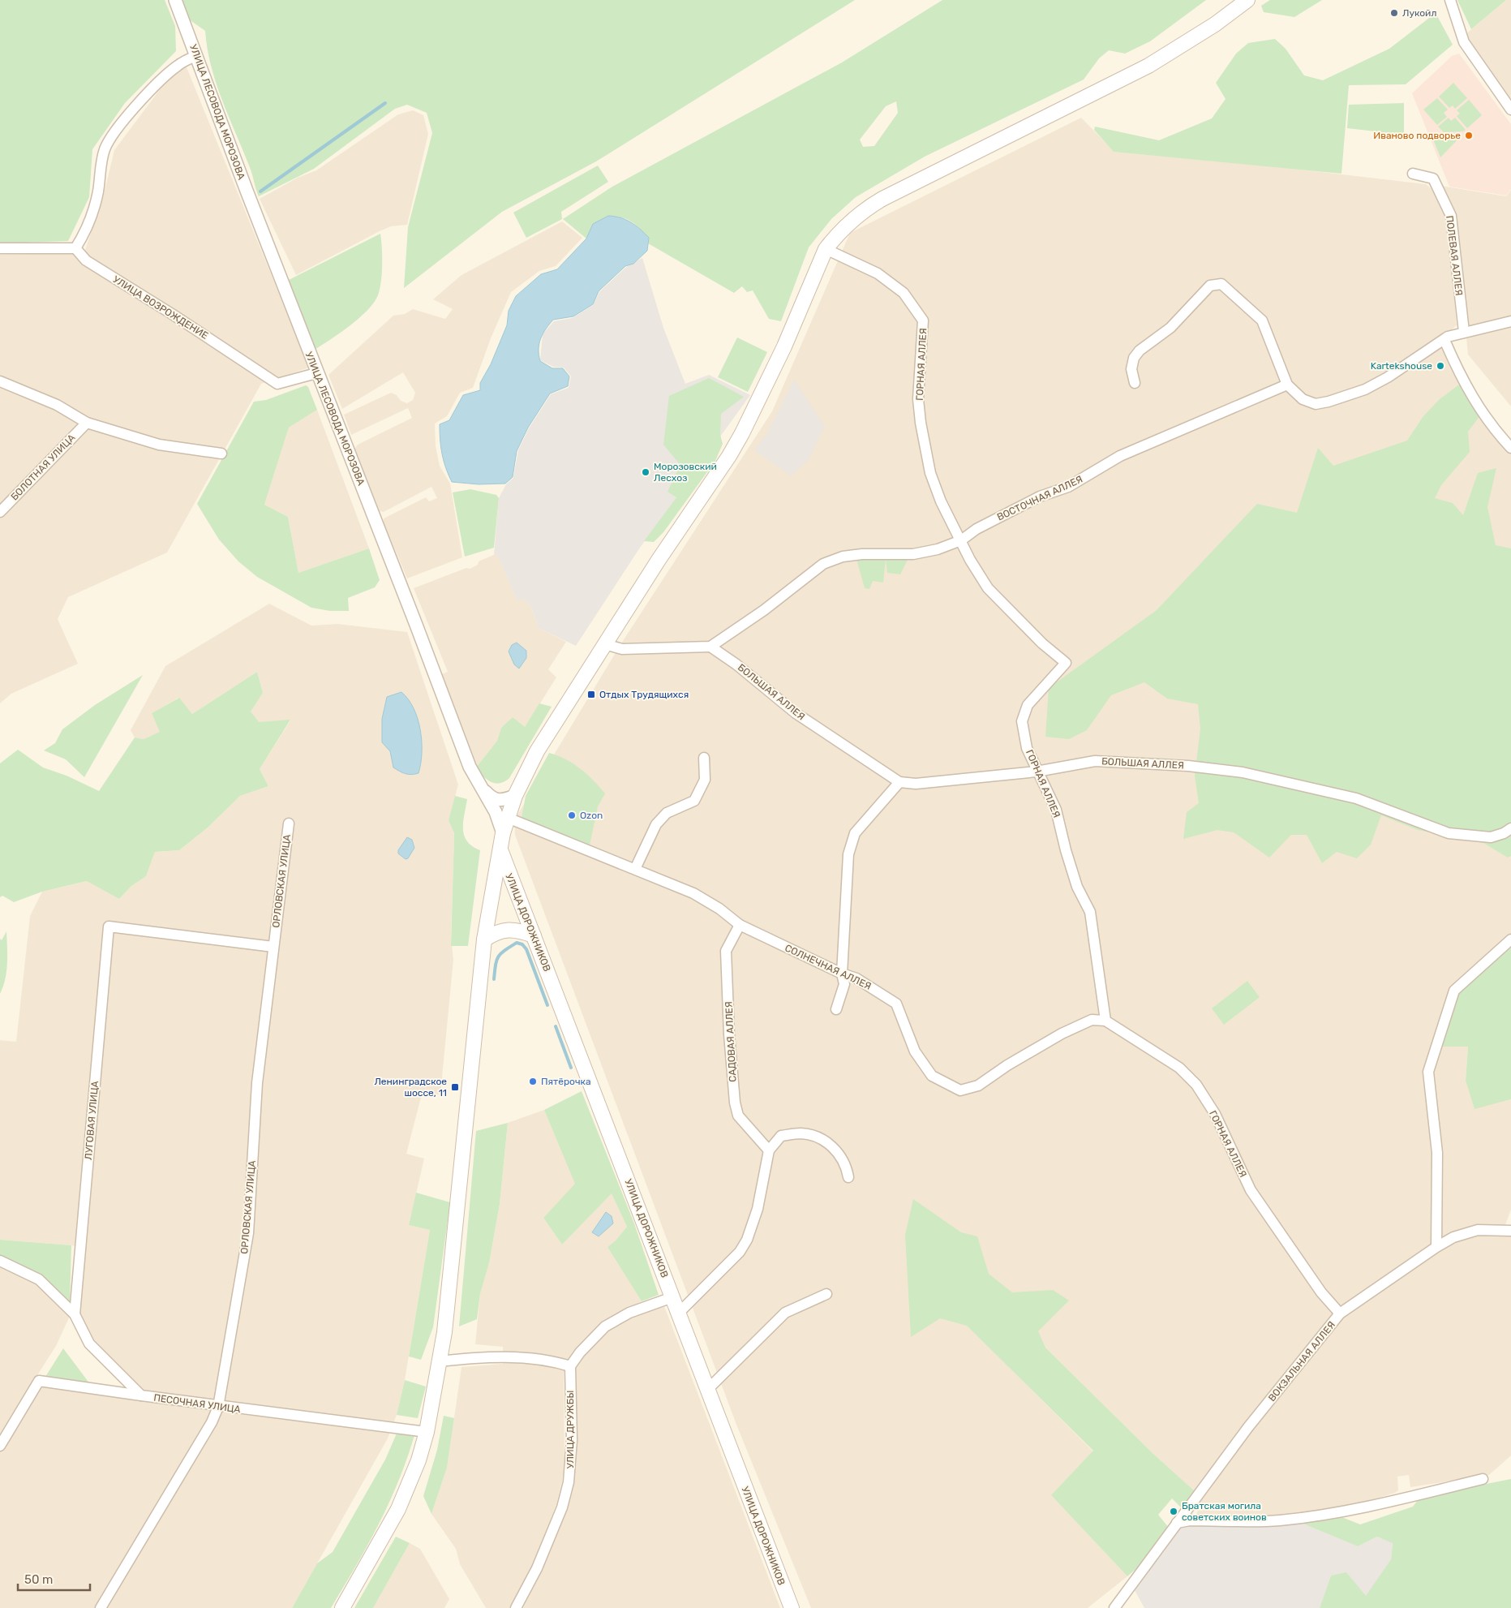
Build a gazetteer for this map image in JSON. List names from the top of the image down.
{
  "streets": {
    "main road": ["УЛИЦА ДОРОЖНИКОВ"],
    "street": [
      "УЛИЦА ЛЕСОВОДА МОРОЗОВА",
      "ПОЛЕВАЯ АЛЛЕЯ",
      "УЛИЦА ВОЗРОЖДЕНИЕ",
      "ГОРНАЯ АЛЛЕЯ",
      "БОЛОТНАЯ УЛИЦА",
      "ВОСТОЧНАЯ АЛЛЕЯ",
      "БОЛЬШАЯ АЛЛЕЯ",
      "ОРЛОВСКАЯ УЛИЦА",
      "СОЛНЕЧНАЯ АЛЛЕЯ",
      "САДОВАЯ АЛЛЕЯ",
      "ЛУГОВАЯ УЛИЦА",
      "ВОКЗАЛЬНАЯ АЛЛЕЯ",
      "ПЕСОЧНАЯ УЛИЦА",
      "УЛИЦА ДРУЖБЫ"
    ]
  },
  "crossings": [
    ["УЛИЦА ЛЕСОВОДА МОРОЗОВА", "УЛИЦА ВОЗРОЖДЕНИЕ"],
    ["ГОРНАЯ АЛЛЕЯ", "ВОСТОЧНАЯ АЛЛЕЯ"],
    ["ГОРНАЯ АЛЛЕЯ", "БОЛЬШАЯ АЛЛЕЯ"],
    ["ГОРНАЯ АЛЛЕЯ", "СОЛНЕЧНАЯ АЛЛЕЯ"],
    ["ГОРНАЯ АЛЛЕЯ", "ВОКЗАЛЬНАЯ АЛЛЕЯ"],
    ["ВОСТОЧНАЯ АЛЛЕЯ", "БОЛЬШАЯ АЛЛЕЯ"],
    ["ОРЛОВСКАЯ УЛИЦА", "ЛУГОВАЯ УЛИЦА"],
    ["ОРЛОВСКАЯ УЛИЦА", "ПЕСОЧНАЯ УЛИЦА"],
    ["СОЛНЕЧНАЯ АЛЛЕЯ", "САДОВАЯ АЛЛЕЯ"],
    ["ЛУГОВАЯ УЛИЦА", "ПЕСОЧНАЯ УЛИЦА"]
  ],
  "places": {
    "other": [
      "Лукойл",
      "Иваново подворье",
      "Kartekshouse",
      "Морозовский Лесхоз",
      "Ozon",
      "Пятёрочка",
      "Братская могила советских воинов"
    ],
    "transit": ["Отдых Трудящихся", "Ленинградское шоссе, 11"]
  },
  "scale_bar": "50 m"
}
